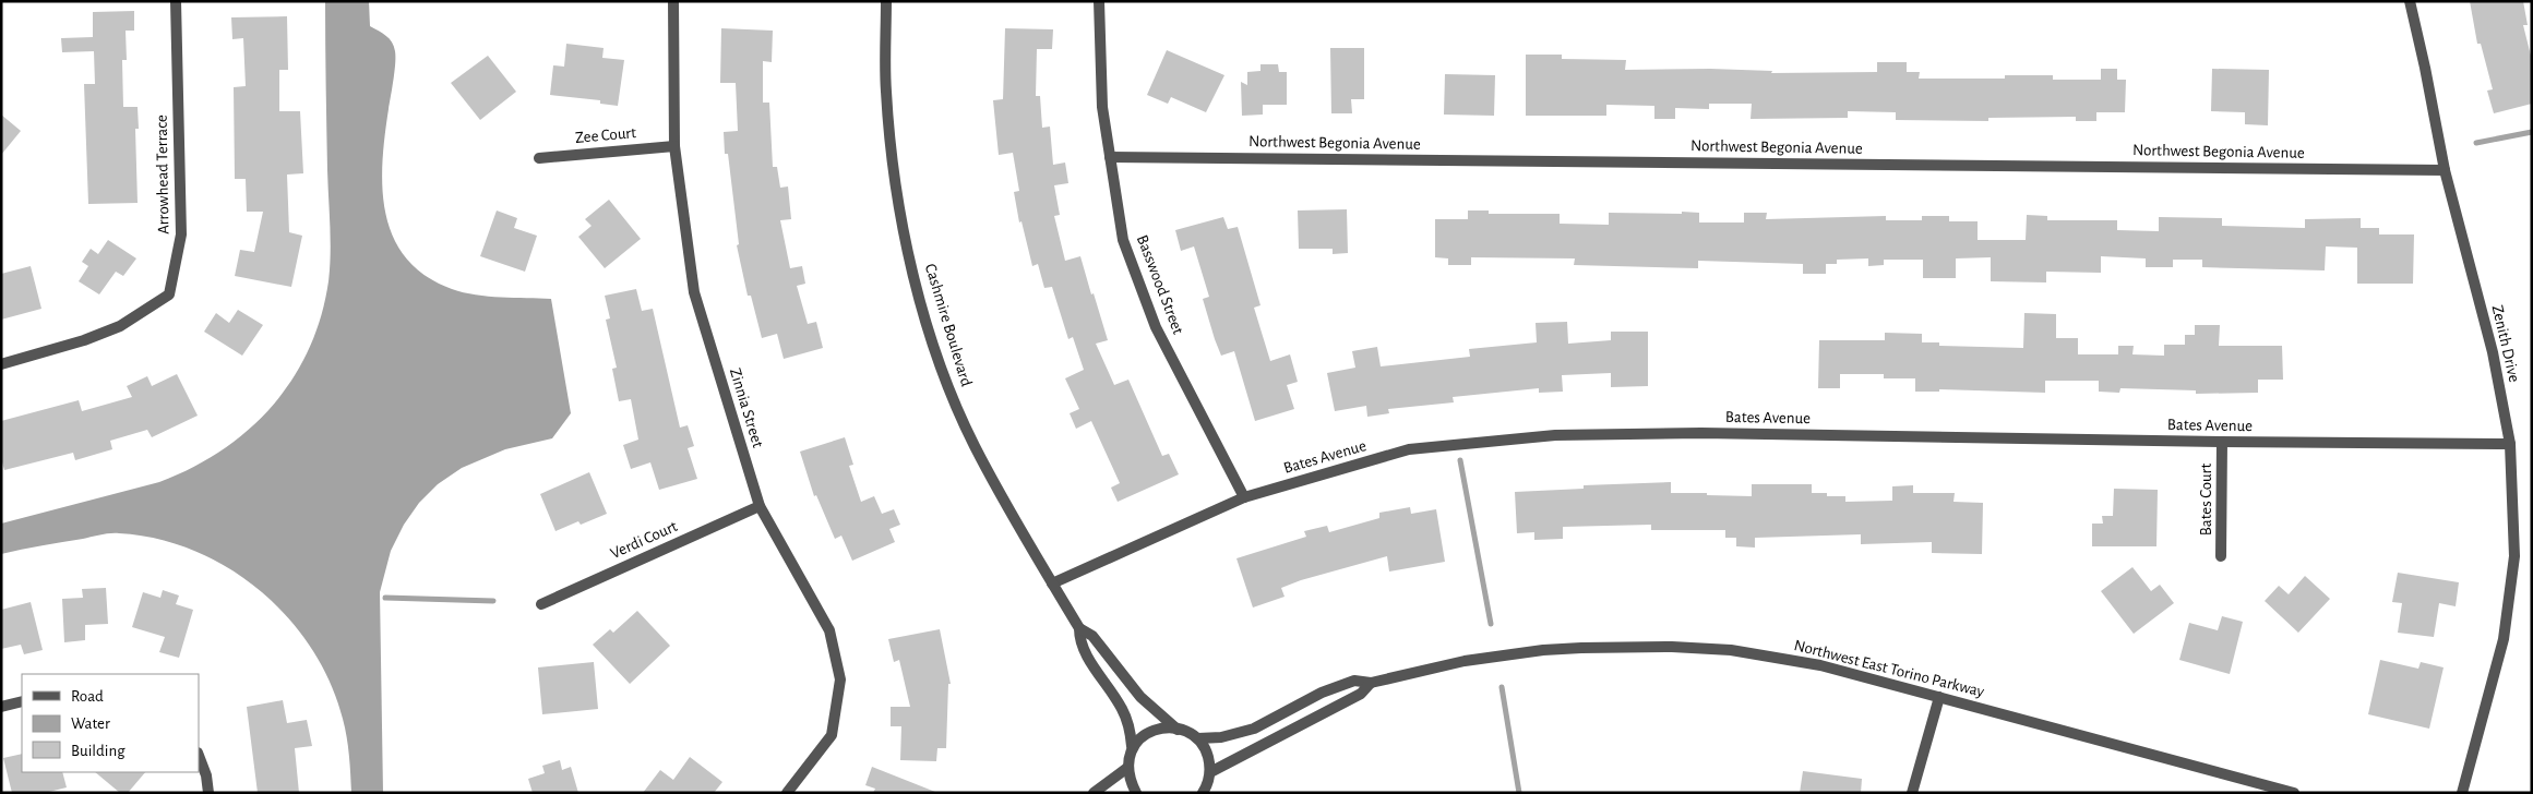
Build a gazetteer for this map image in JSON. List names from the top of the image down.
{
  "streets": {
    "street": [
      "Zee Court",
      "Northwest Begonia Avenue",
      "Arrowhead Terrace",
      "Basswood Street",
      "Cashmire Boulevard",
      "Zenith Drive",
      "Zinnia Street",
      "Bates Avenue",
      "Bates Court",
      "Verdi Court",
      "Northwest East Torino Parkway"
    ]
  },
  "crossings": [
    ["Zee Court", "Zinnia Street"],
    ["Northwest Begonia Avenue", "Basswood Street"],
    ["Northwest Begonia Avenue", "Zenith Drive"],
    ["Basswood Street", "Bates Avenue"],
    ["Cashmire Boulevard", "Bates Avenue"],
    ["Zenith Drive", "Bates Avenue"],
    ["Zinnia Street", "Verdi Court"],
    ["Bates Avenue", "Bates Court"]
  ],
  "legend": ["Road", "Water", "Building"]
}
